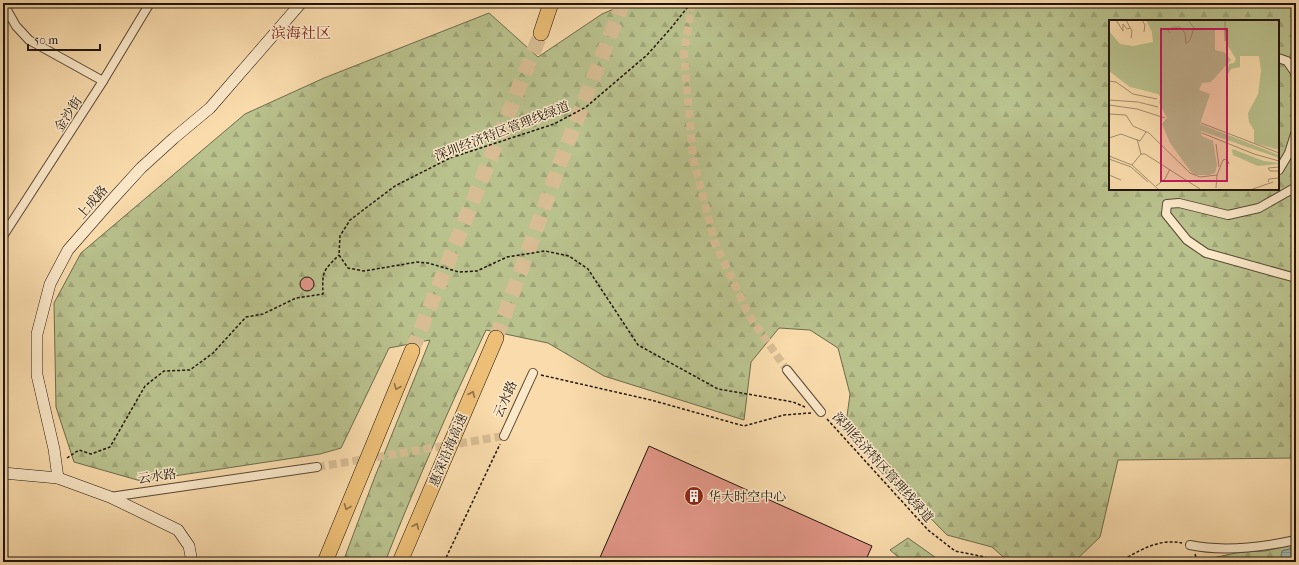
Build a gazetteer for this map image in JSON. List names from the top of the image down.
{
  "streets": {
    "highway": ["惠深沿海高速"],
    "street": ["金沙街", "上成路", "云水路"],
    "path": ["深圳经济特区管理线绿道"]
  },
  "crossings": [
    ["上成路", "云水路"]
  ],
  "districts": ["滨海社区"],
  "places": {
    "building": ["华大时空中心"]
  },
  "scale_bar": "50 m"
}
